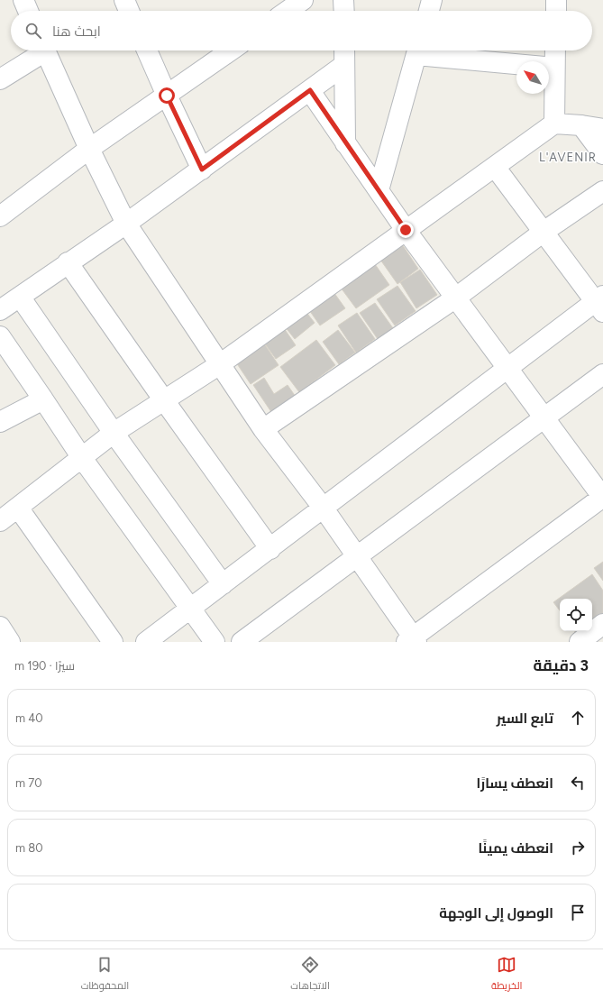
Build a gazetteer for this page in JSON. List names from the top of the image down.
{
  "districts": ["L'AVENIR"],
  "north": "top left",
  "page": {
    "search": "ابحث هنا",
    "heading": ["3 دقيقة", "سيرًا · 190 m"],
    "list": [
      ["تابع السير", "40 m"],
      ["انعطف يسارًا", "70 m"],
      ["انعطف يمينًا", "80 m"],
      "الوصول إلى الوجهة"
    ],
    "nav": ["الخريطة", "الاتجاهات", "المحفوظات"]
  }
}
